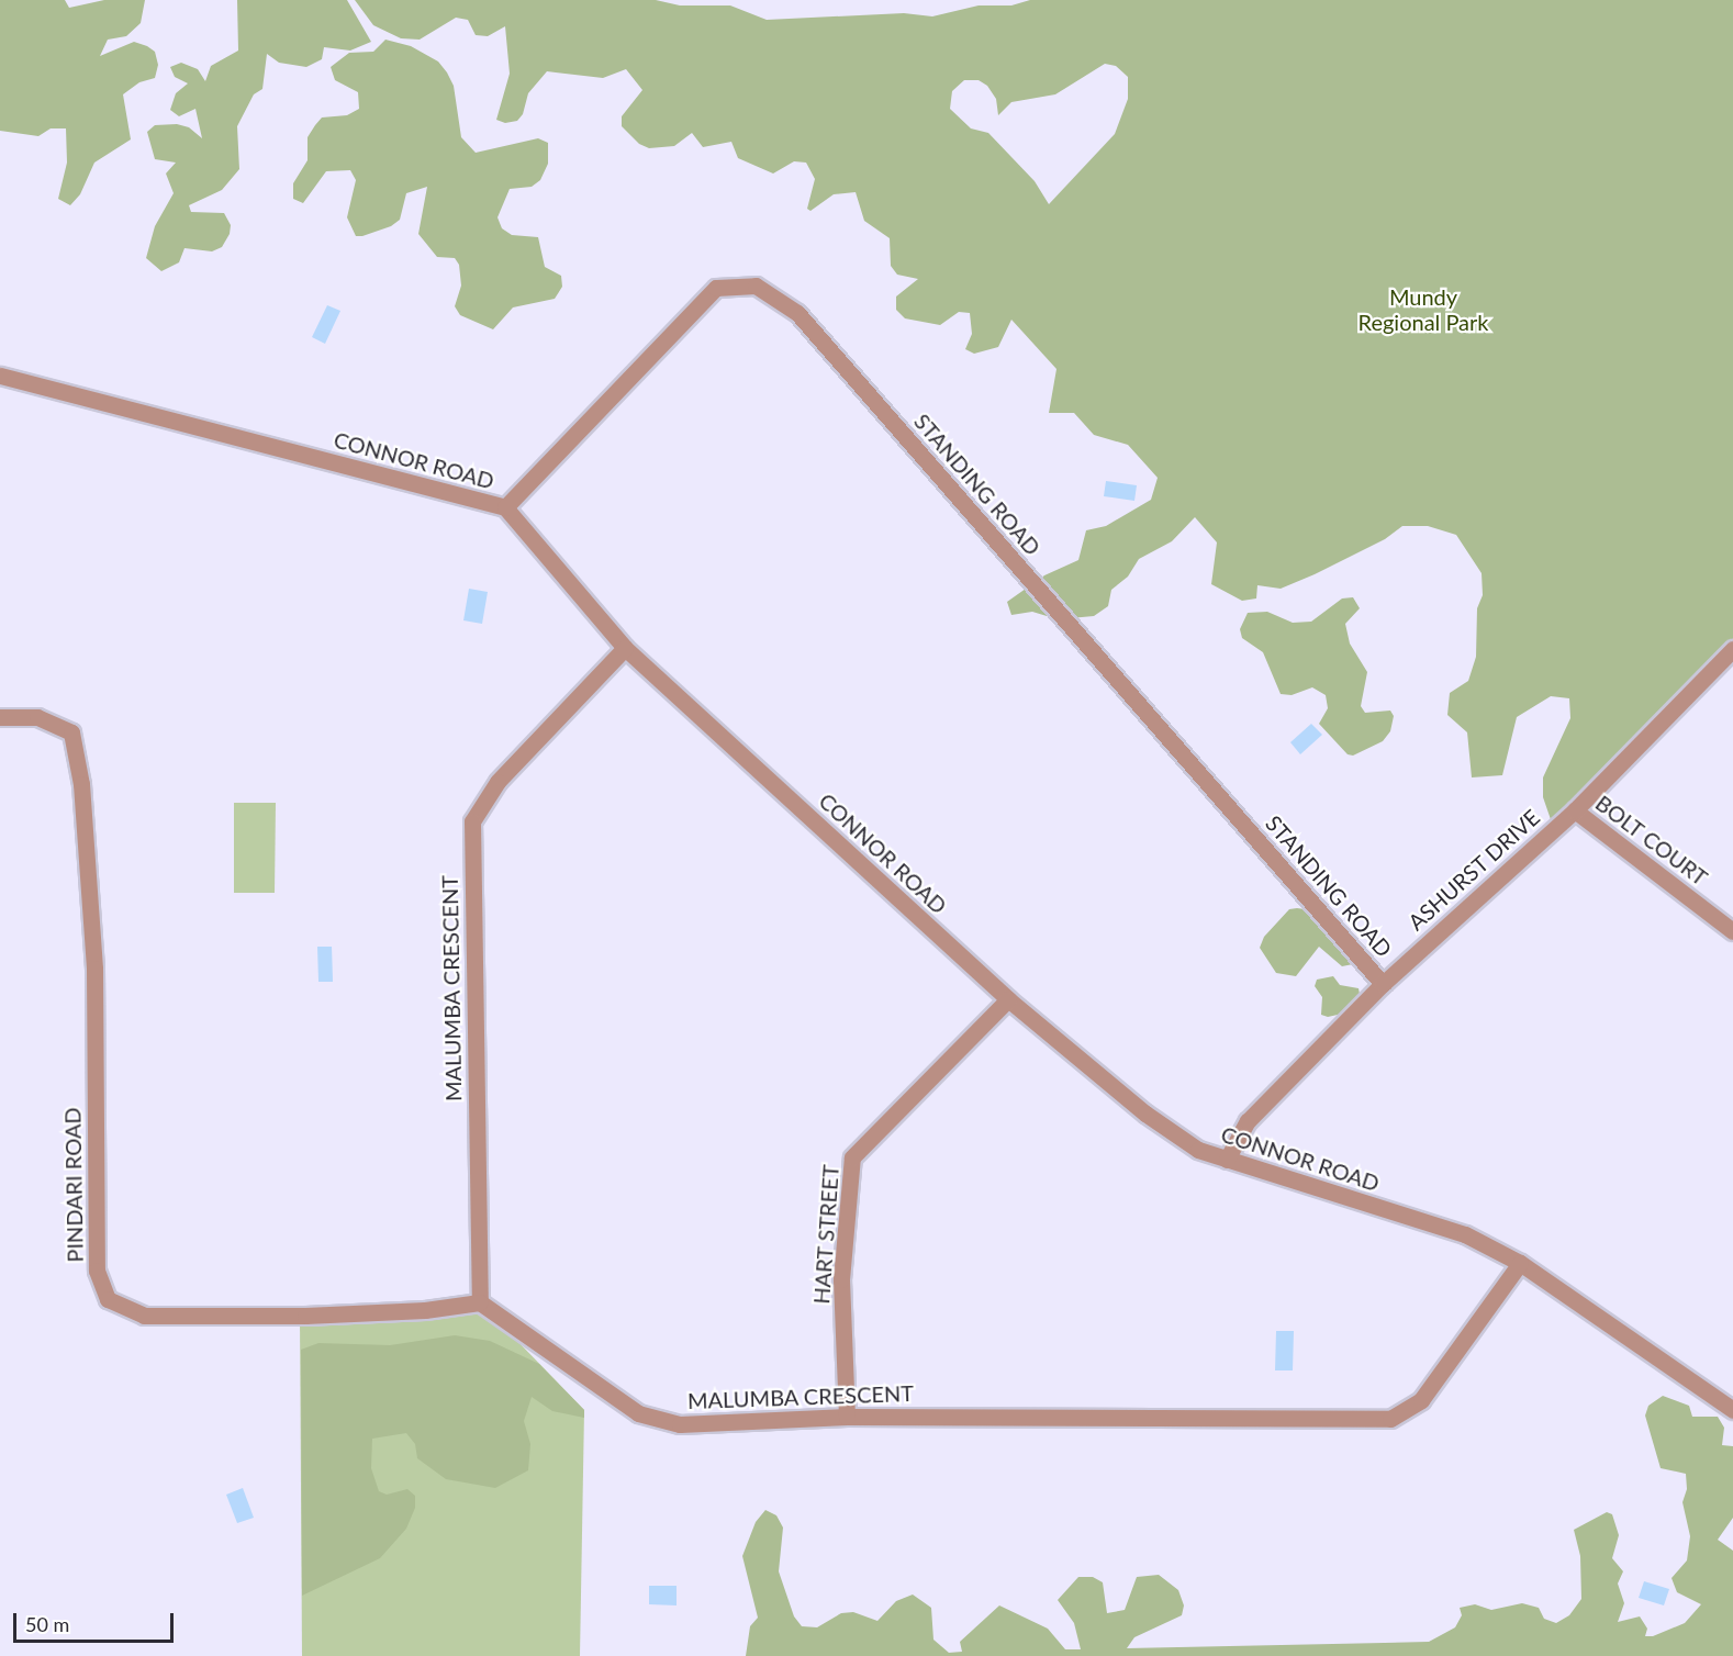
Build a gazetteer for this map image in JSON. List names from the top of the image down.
{
  "streets": {
    "street": [
      "CONNOR ROAD",
      "STANDING ROAD",
      "BOLT COURT",
      "ASHURST DRIVE",
      "MALUMBA CRESCENT",
      "PINDARI ROAD",
      "HART STREET"
    ]
  },
  "crossings": [
    ["CONNOR ROAD", "STANDING ROAD"],
    ["CONNOR ROAD", "ASHURST DRIVE"],
    ["CONNOR ROAD", "MALUMBA CRESCENT"],
    ["CONNOR ROAD", "HART STREET"],
    ["STANDING ROAD", "ASHURST DRIVE"],
    ["BOLT COURT", "ASHURST DRIVE"],
    ["MALUMBA CRESCENT", "PINDARI ROAD"],
    ["MALUMBA CRESCENT", "HART STREET"]
  ],
  "parks": ["Mundy Regional Park"],
  "scale_bar": "50 m"
}
